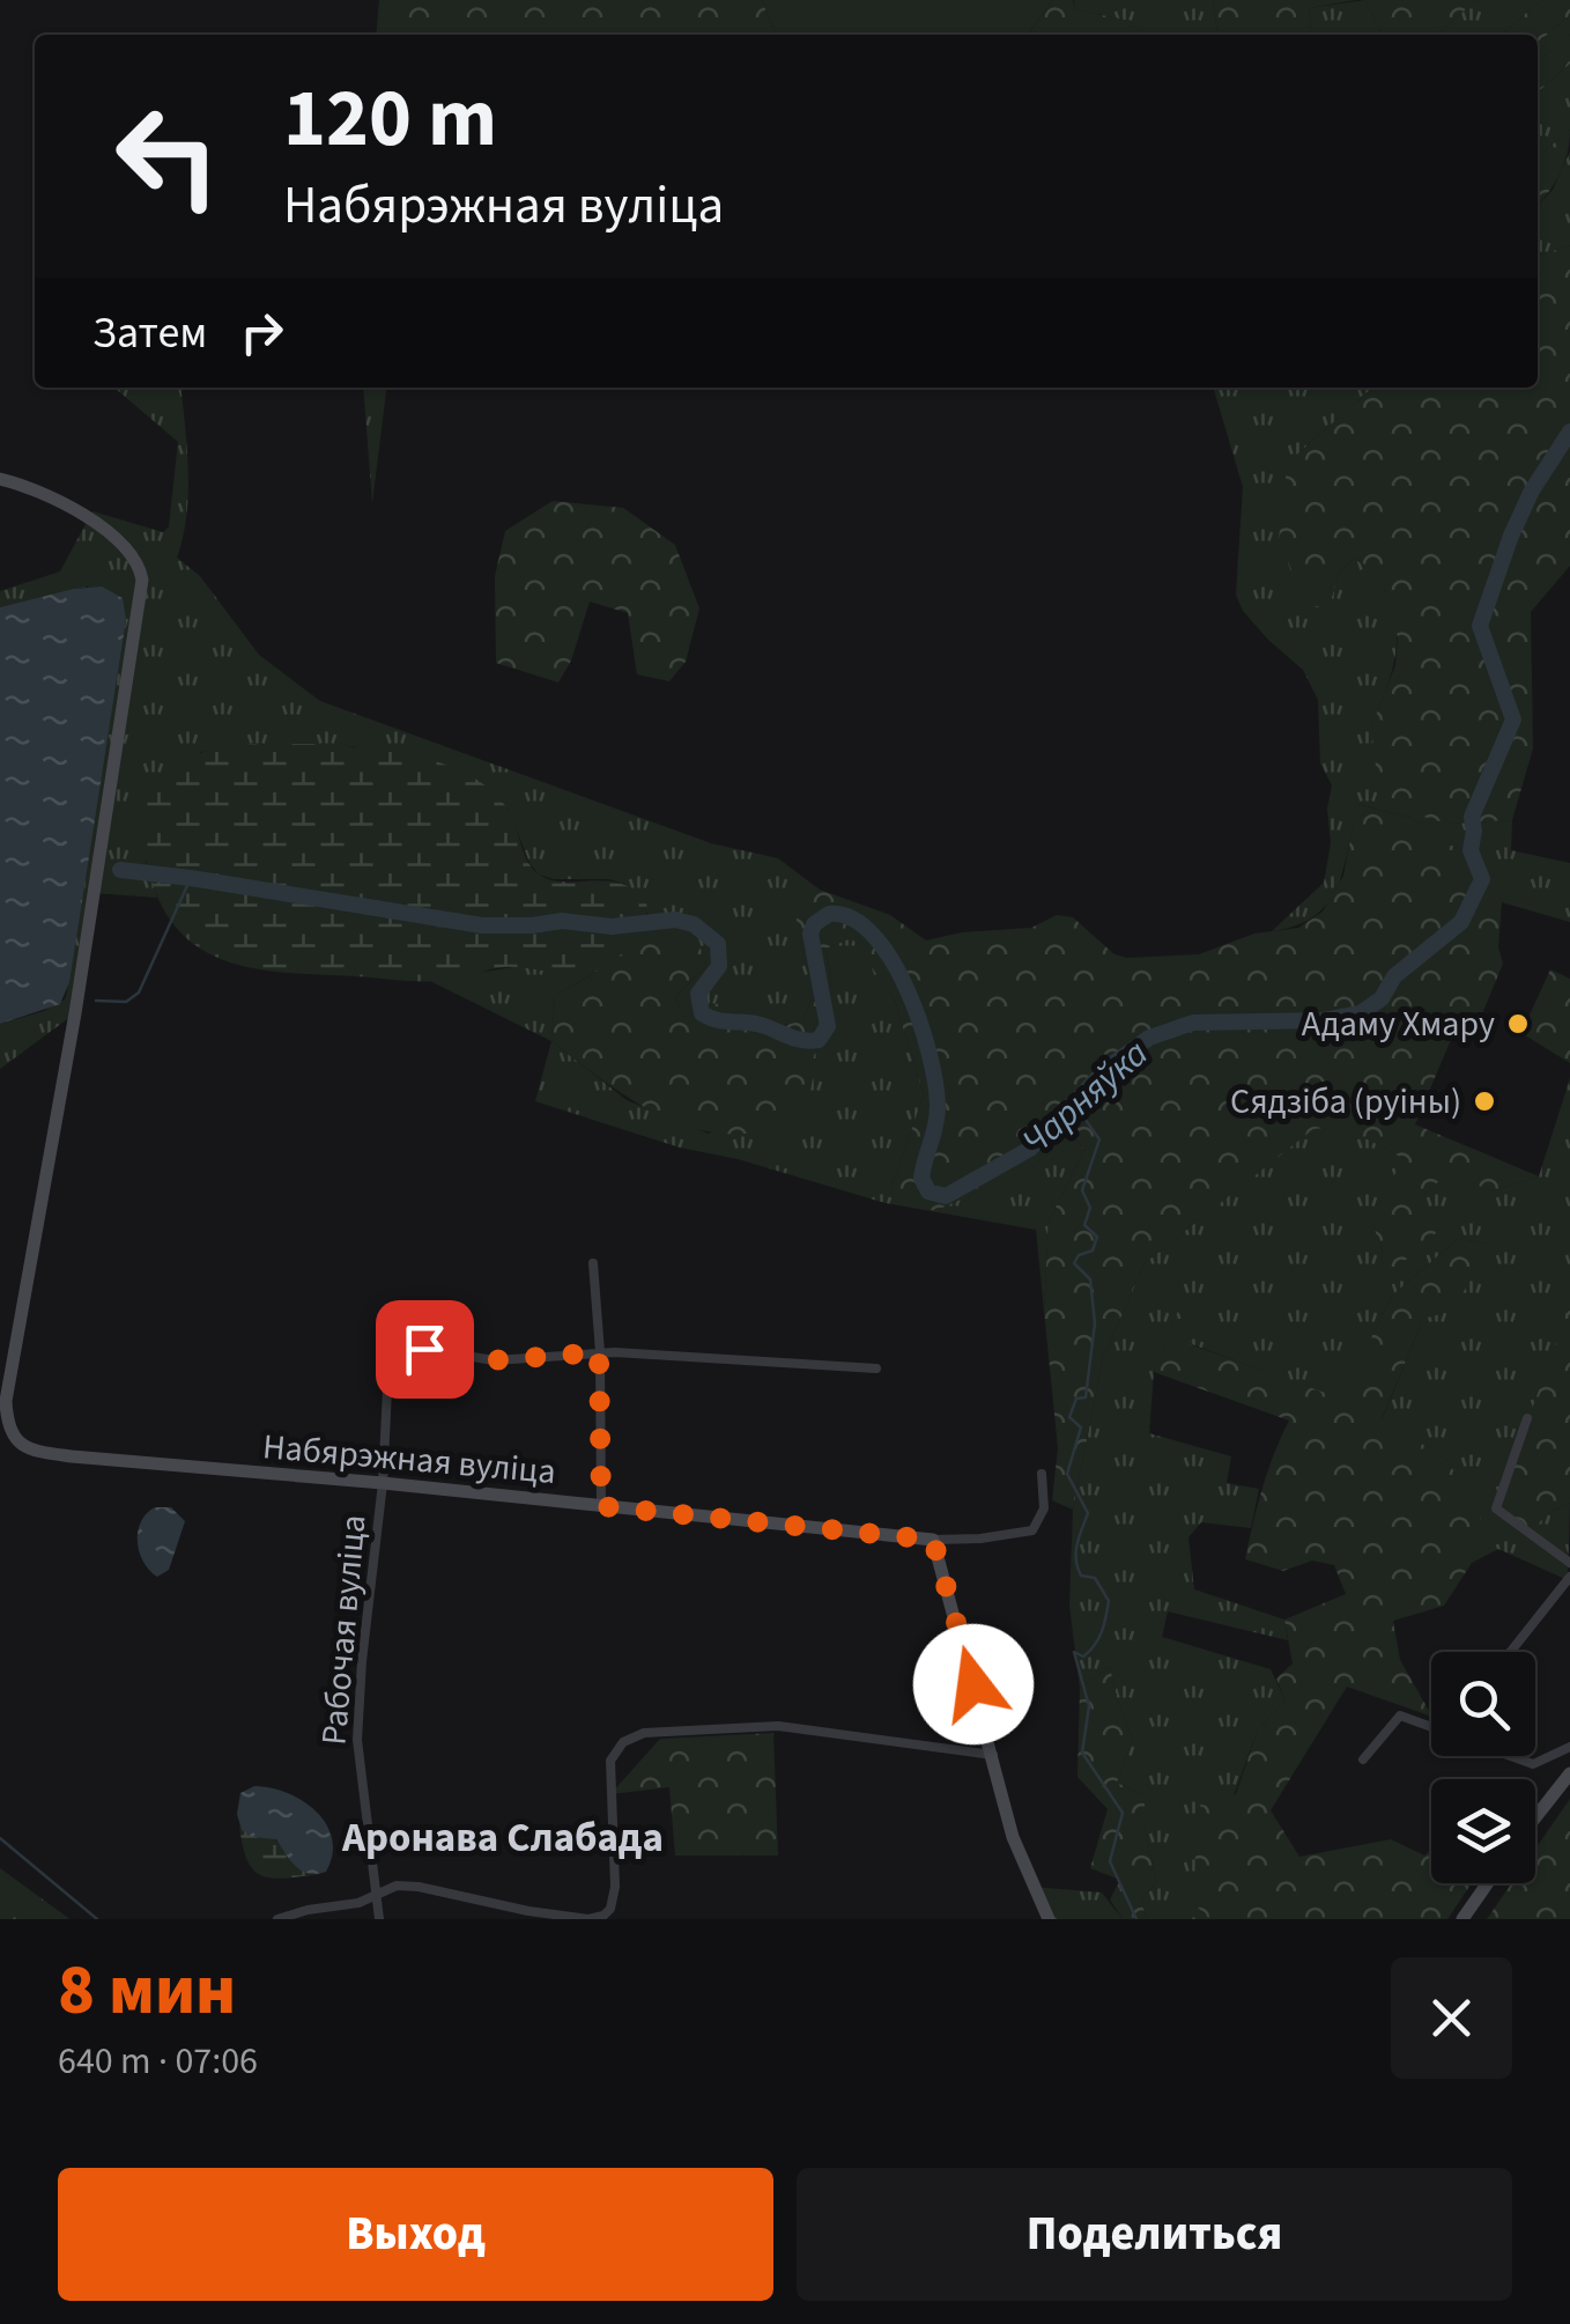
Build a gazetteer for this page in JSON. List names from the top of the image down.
{
  "streets": {
    "street": ["Набярэжная вуліца", "Рабочая вуліца"]
  },
  "crossings": [
    ["Набярэжная вуліца", "Рабочая вуліца"]
  ],
  "districts": ["Аронава Слабада"],
  "water": ["Чарняўка"],
  "places": ["Адаму Хмару", "Сядзіба (руіны)"],
  "page": {
    "turn": ["120 m", "Набярэжная вуліца"],
    "then": "Затем",
    "heading": ["8 мин", "640 m · 07:06"],
    "buttons": ["Выход", "Поделиться"]
  }
}
